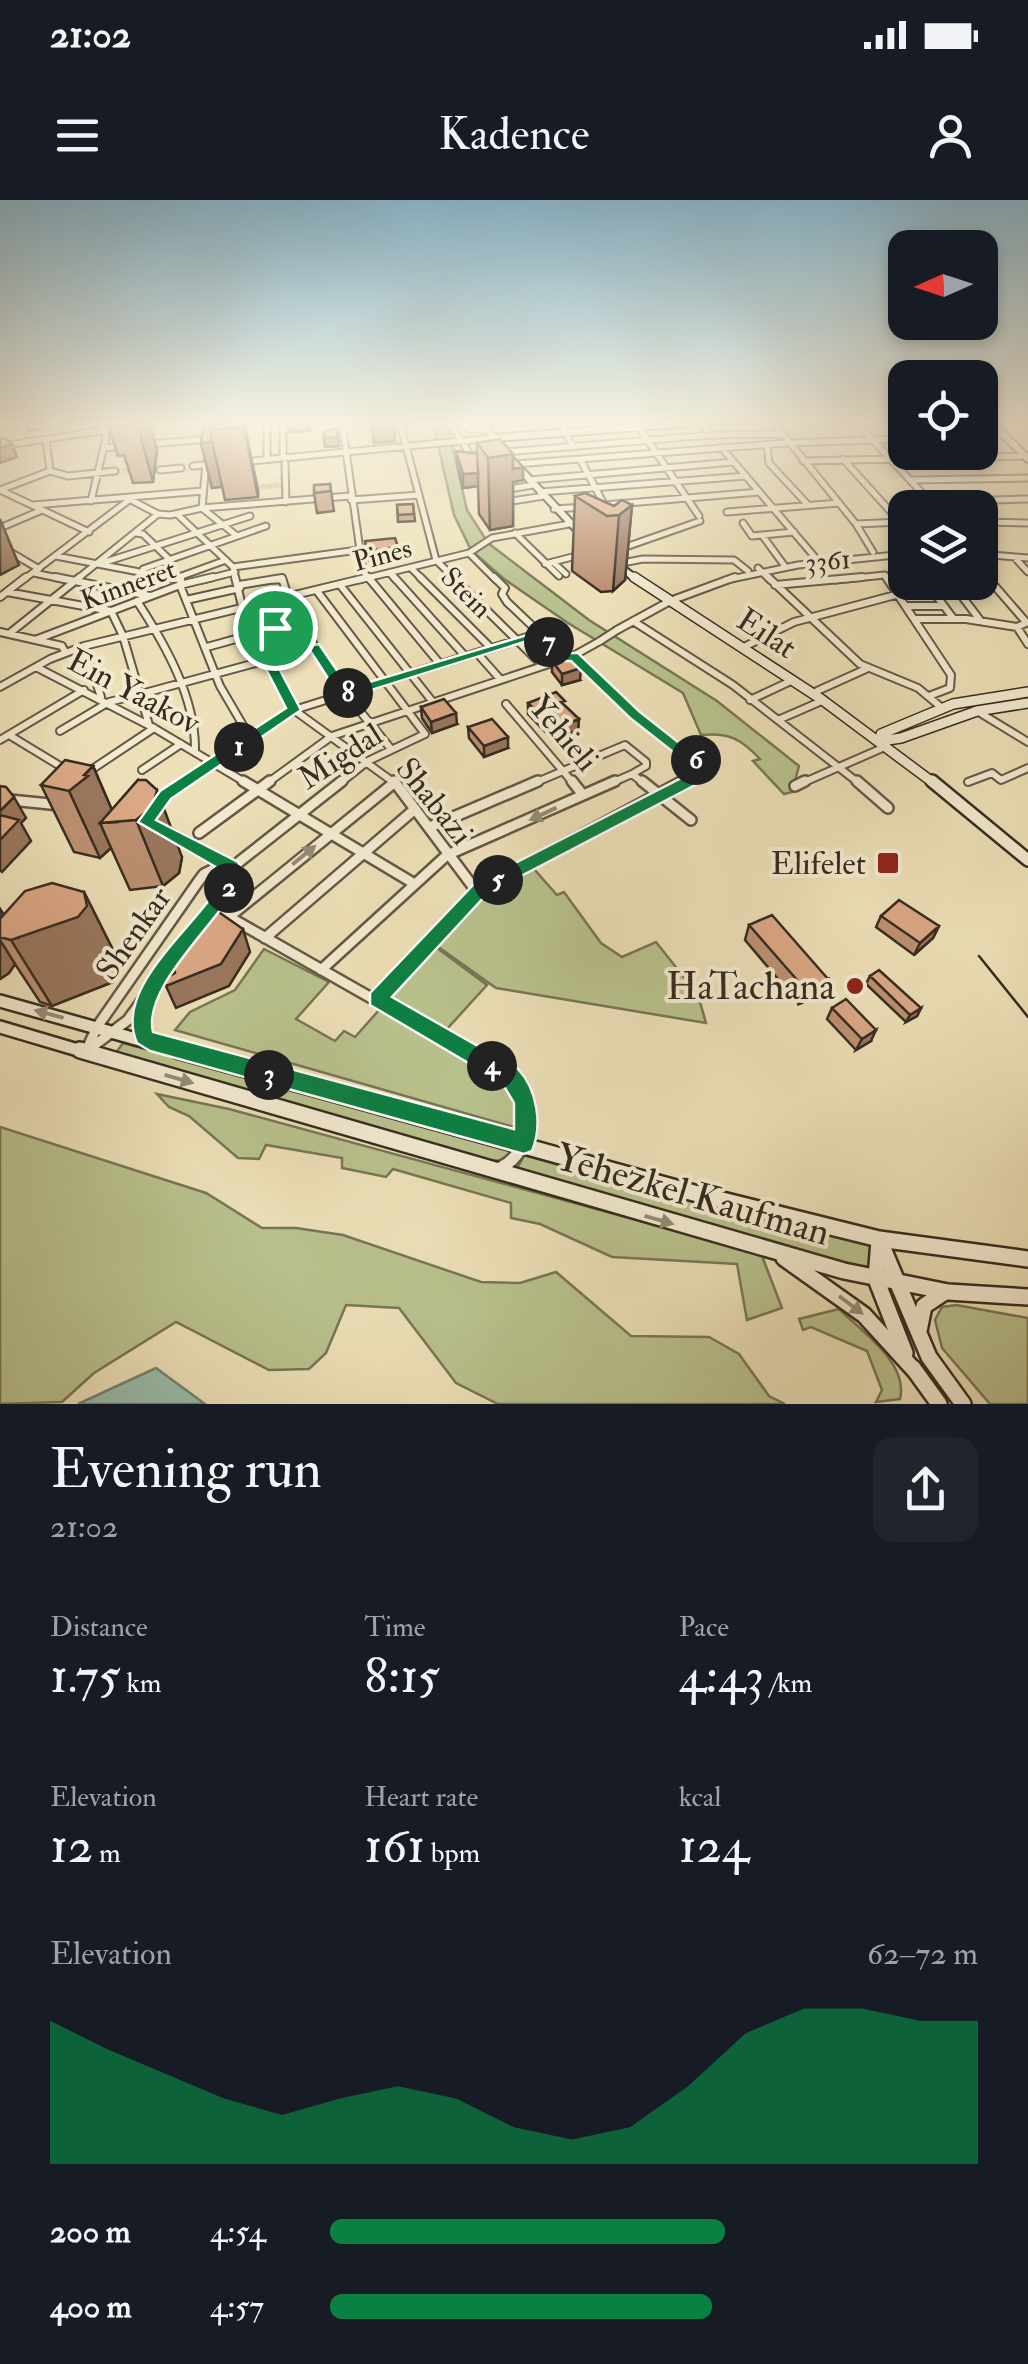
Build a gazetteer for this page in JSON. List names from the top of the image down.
{
  "streets": {
    "main road": ["Eilat", "Yehezkel Kaufman"],
    "street": [
      "Pines",
      "3361",
      "Kinneret",
      "Stein",
      "Ein Yaakov",
      "Yehieli",
      "Migdal",
      "Shabazi",
      "Shenkar"
    ]
  },
  "crossings": [
    ["Pines", "Stein"],
    ["Pines", "Ein Yaakov"],
    ["Pines", "Shabazi"],
    ["Kinneret", "Shabazi"],
    ["Ein Yaakov", "Migdal"],
    ["Migdal", "Shabazi"],
    ["Shenkar", "Yehezkel Kaufman"]
  ],
  "places": {
    "transit": ["Elifelet"],
    "other": ["HaTachana"]
  },
  "north": "left",
  "page": {
    "status": "21:02",
    "header": "Kadence",
    "pins": [
      "7",
      "8",
      "1",
      "6",
      "5",
      "2",
      "4",
      "3"
    ],
    "heading": ["Evening run", "21:02"],
    "stats": [
      ["Distance", "1.75 km"],
      ["Time", "8:15"],
      ["Pace", "4:43 /km"],
      ["Elevation", "12 m"],
      ["Heart rate", "161 bpm"],
      ["kcal", "124"]
    ],
    "chart": ["Elevation", "62–72 m"],
    "list": [
      {
        "name": "200 m",
        "note": "4:54"
      },
      {
        "name": "400 m",
        "note": "4:57"
      }
    ]
  }
}
